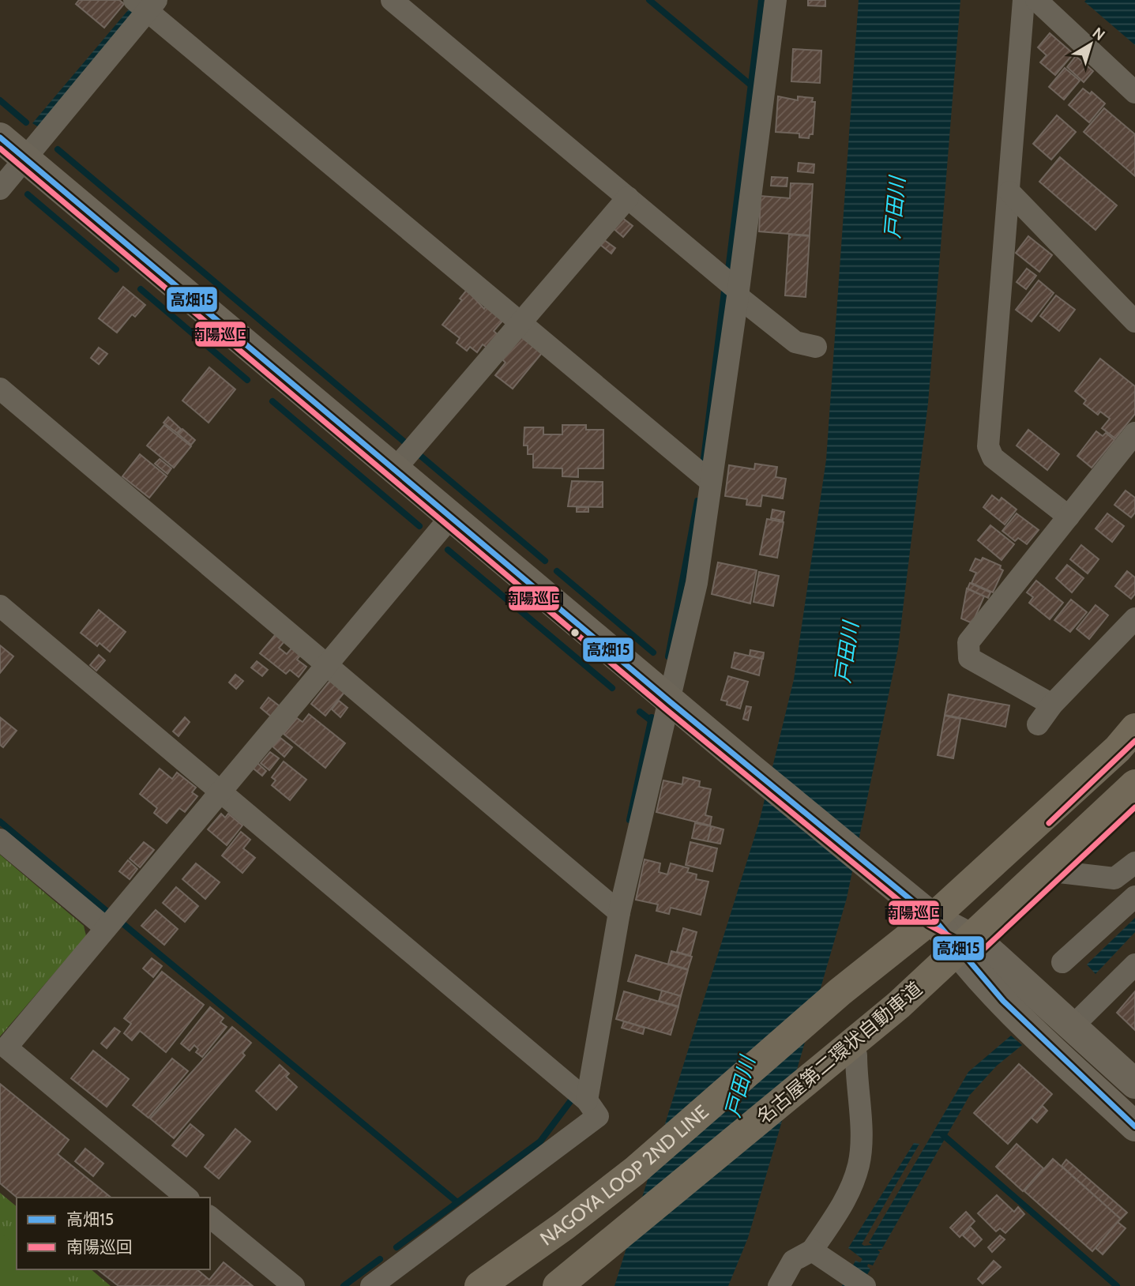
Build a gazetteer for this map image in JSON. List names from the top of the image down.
{
  "streets": {
    "highway": ["名古屋第二環状自動車道", "NAGOYA LOOP 2ND LINE"]
  },
  "crossings": [
    ["名古屋第二環状自動車道", "NAGOYA LOOP 2ND LINE"]
  ],
  "water": ["戸田川"],
  "lines": ["transit line 高畑15", "transit line 南陽巡回"],
  "legend": ["高畑15", "南陽巡回"],
  "north": "top right"
}
